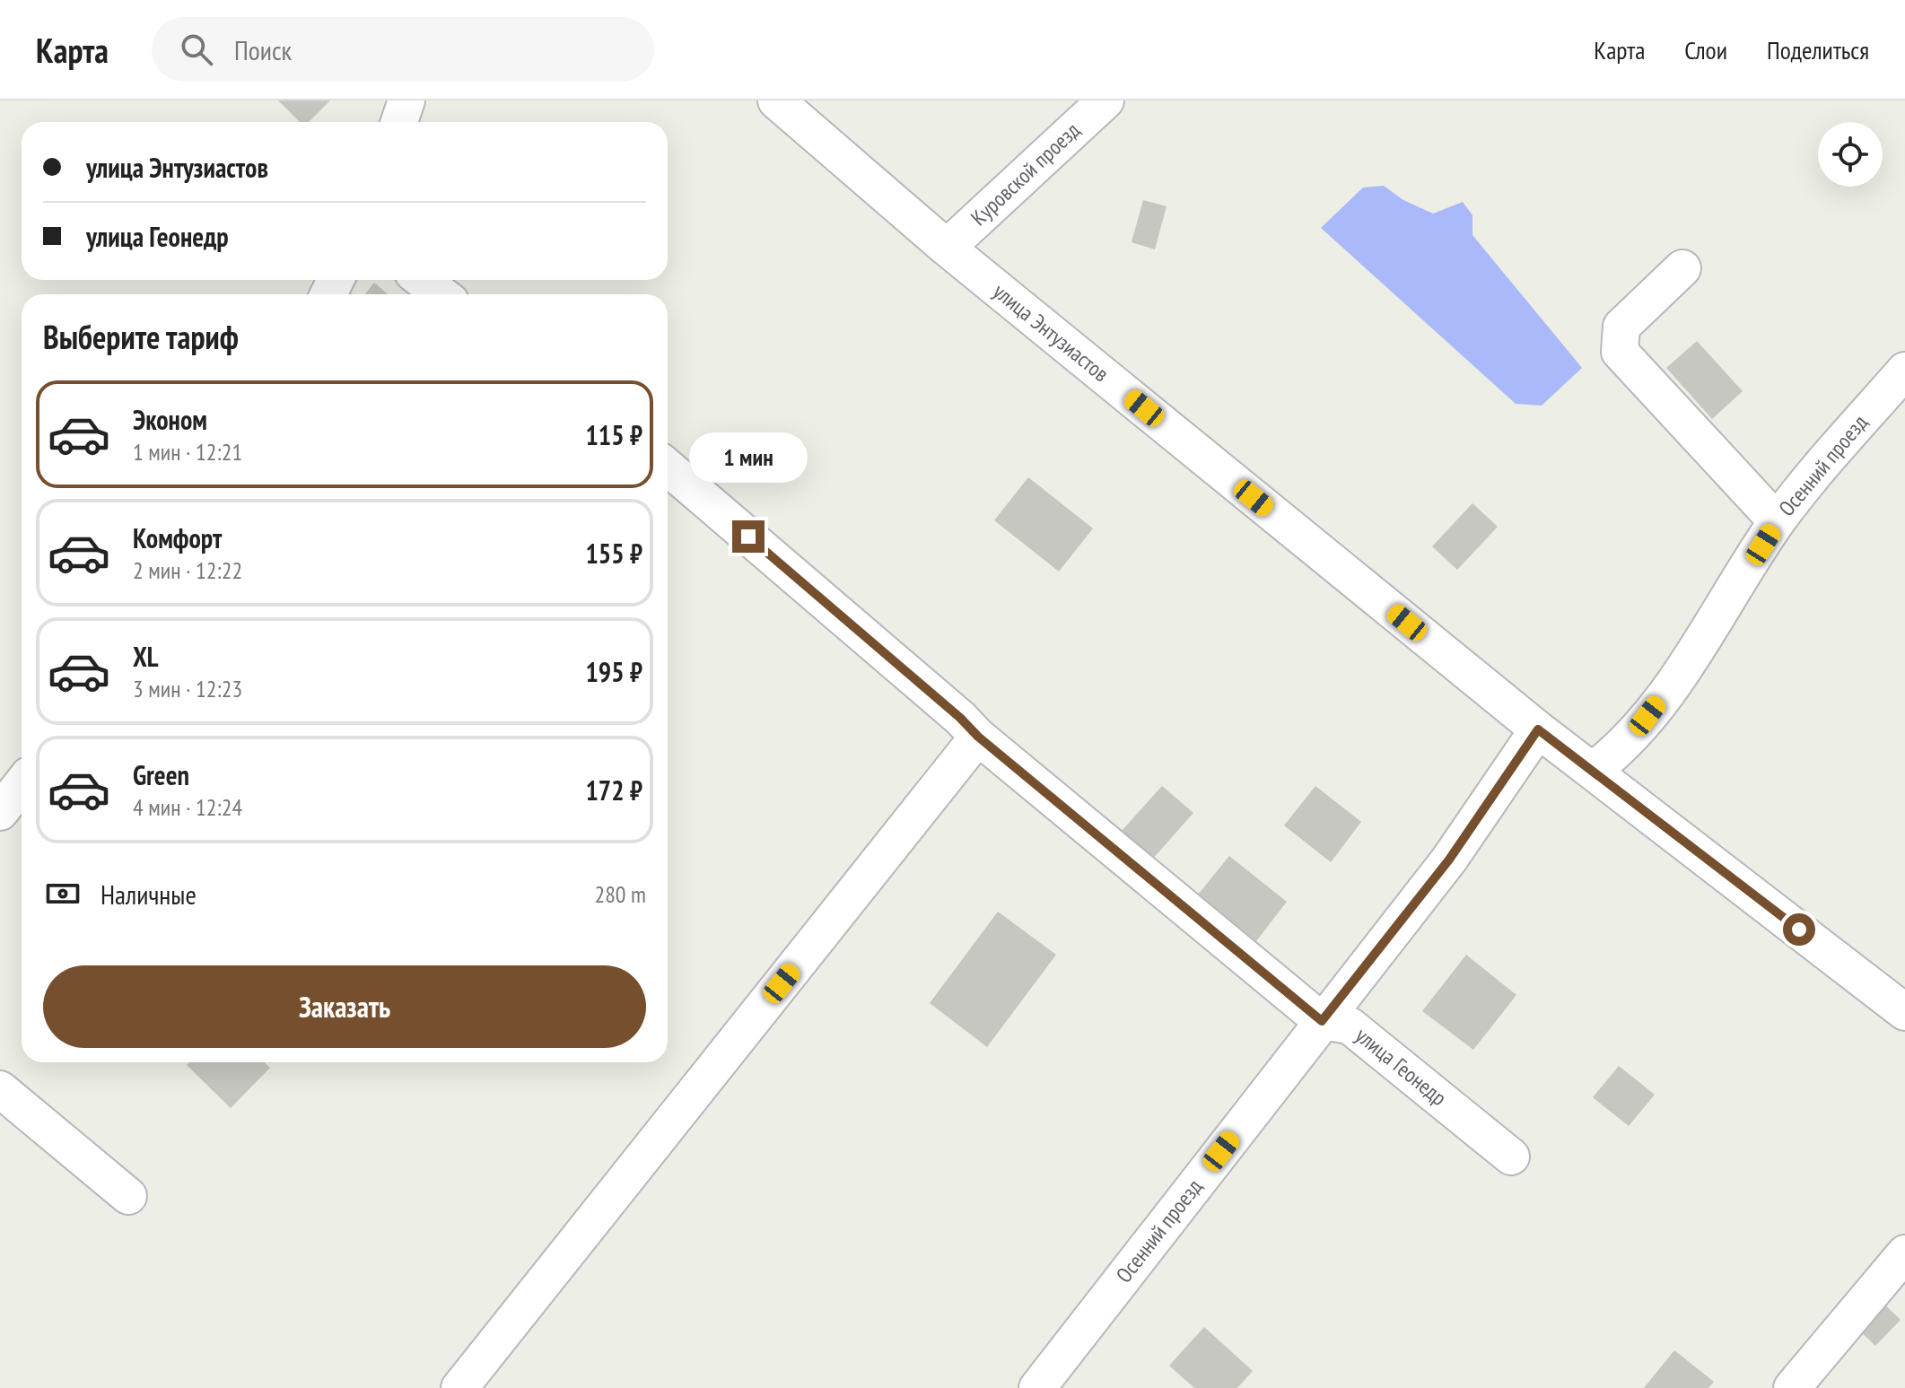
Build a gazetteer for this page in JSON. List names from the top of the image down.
{
  "streets": {
    "street": [
      "Куровской проезд",
      "улица Энтузиастов",
      "Осенний проезд",
      "улица Геонедр"
    ]
  },
  "crossings": [
    ["Куровской проезд", "улица Энтузиастов"],
    ["улица Энтузиастов", "Осенний проезд"],
    ["Осенний проезд", "улица Геонедр"]
  ],
  "page": {
    "header": "Карта",
    "search": "Поиск",
    "nav": ["Карта", "Слои", "Поделиться"],
    "banner": ["улица Энтузиастов", "улица Геонедр"],
    "heading": "Выберите тариф",
    "list": [
      {
        "name": "Эконом",
        "note": "1 мин · 12:21",
        "value": "115 ₽"
      },
      {
        "name": "Комфорт",
        "note": "2 мин · 12:22",
        "value": "155 ₽"
      },
      {
        "name": "XL",
        "note": "3 мин · 12:23",
        "value": "195 ₽"
      },
      {
        "name": "Green",
        "note": "4 мин · 12:24",
        "value": "172 ₽"
      }
    ],
    "bubble": "1 мин",
    "pay": ["Наличные", "280 m"],
    "buttons": "Заказать"
  }
}
